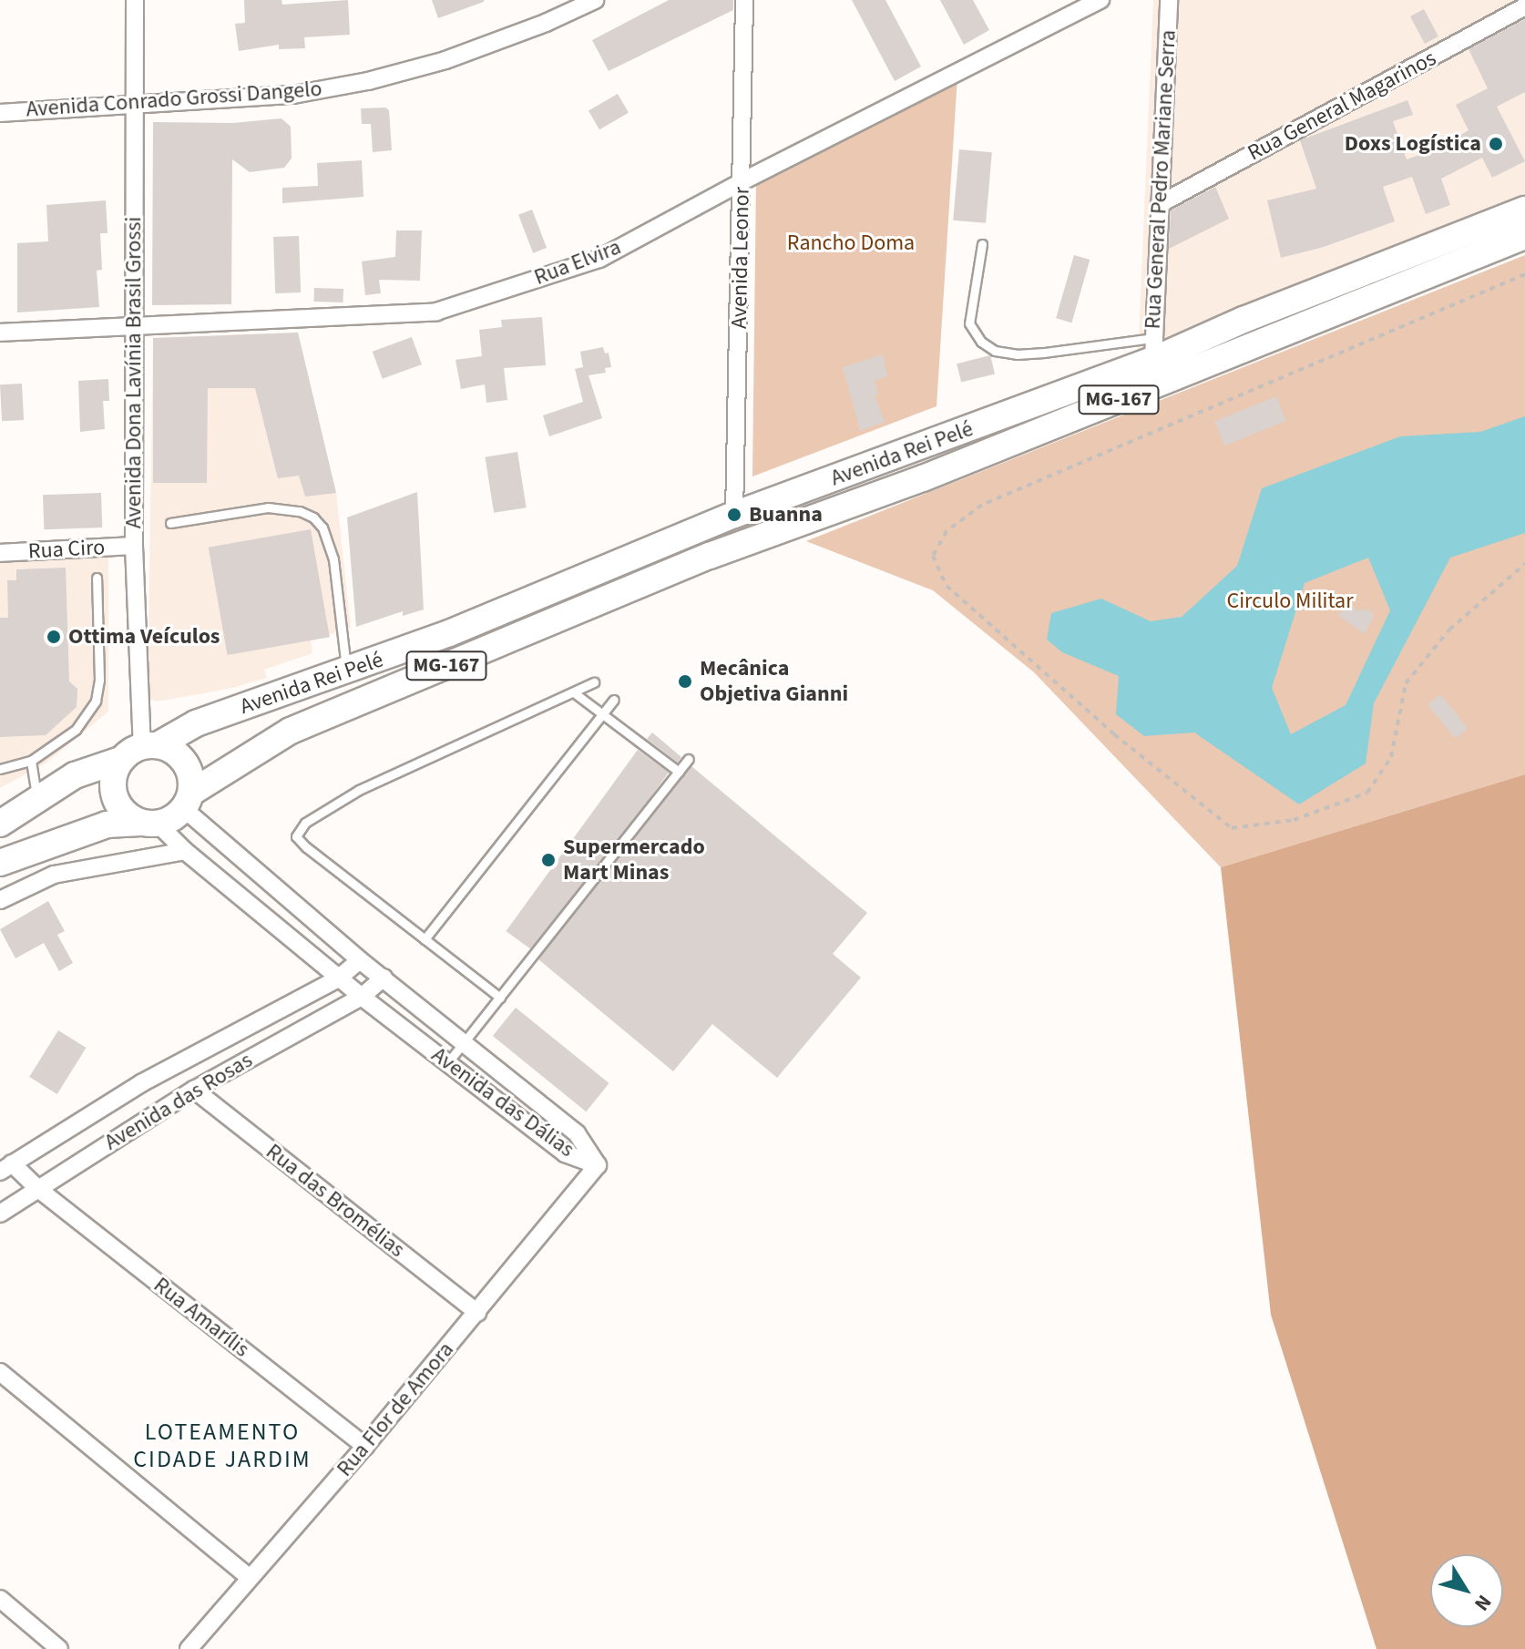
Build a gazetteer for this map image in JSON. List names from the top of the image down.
{
  "streets": {
    "main road": ["MG-167", "Avenida Rei Pelé"],
    "street": [
      "Avenida Conrado Grossi Dangelo",
      "Rua General Magarinos",
      "Rua General Pedro Mariane Serra",
      "Avenida Leonor",
      "Rua Elvira",
      "Avenida Dona Lavínia Brasil Grossi",
      "Rua Ciro",
      "Avenida das Rosas",
      "Avenida das Dálias",
      "Rua das Bromélias",
      "Rua Amarílis",
      "Rua Flor de Amora"
    ]
  },
  "crossings": [
    ["Avenida Conrado Grossi Dangelo", "Avenida Dona Lavínia Brasil Grossi"],
    ["Rua General Magarinos", "Rua General Pedro Mariane Serra"],
    ["Rua General Pedro Mariane Serra", "Avenida Rei Pelé"],
    ["Avenida Leonor", "Rua Elvira"],
    ["Avenida Leonor", "Avenida Rei Pelé"],
    ["Rua Elvira", "Avenida Dona Lavínia Brasil Grossi"],
    ["Avenida Dona Lavínia Brasil Grossi", "Avenida Rei Pelé"],
    ["Avenida Dona Lavínia Brasil Grossi", "Rua Ciro"],
    ["Avenida Dona Lavínia Brasil Grossi", "Avenida das Dálias"],
    ["Avenida Rei Pelé", "Avenida das Dálias"],
    ["Avenida das Rosas", "Avenida das Dálias"],
    ["Avenida das Rosas", "Rua das Bromélias"],
    ["Avenida das Rosas", "Rua Amarílis"],
    ["Avenida das Dálias", "Rua Flor de Amora"],
    ["Rua das Bromélias", "Rua Flor de Amora"],
    ["Rua Amarílis", "Rua Flor de Amora"]
  ],
  "districts": ["LOTEAMENTO CIDADE JARDIM"],
  "parks": ["Rancho Doma", "Circulo Militar"],
  "places": [
    "Doxs Logística",
    "Buanna",
    "Ottima Veículos",
    "Mecânica Objetiva Gianni",
    "Supermercado Mart Minas"
  ],
  "north": "bottom right"
}
